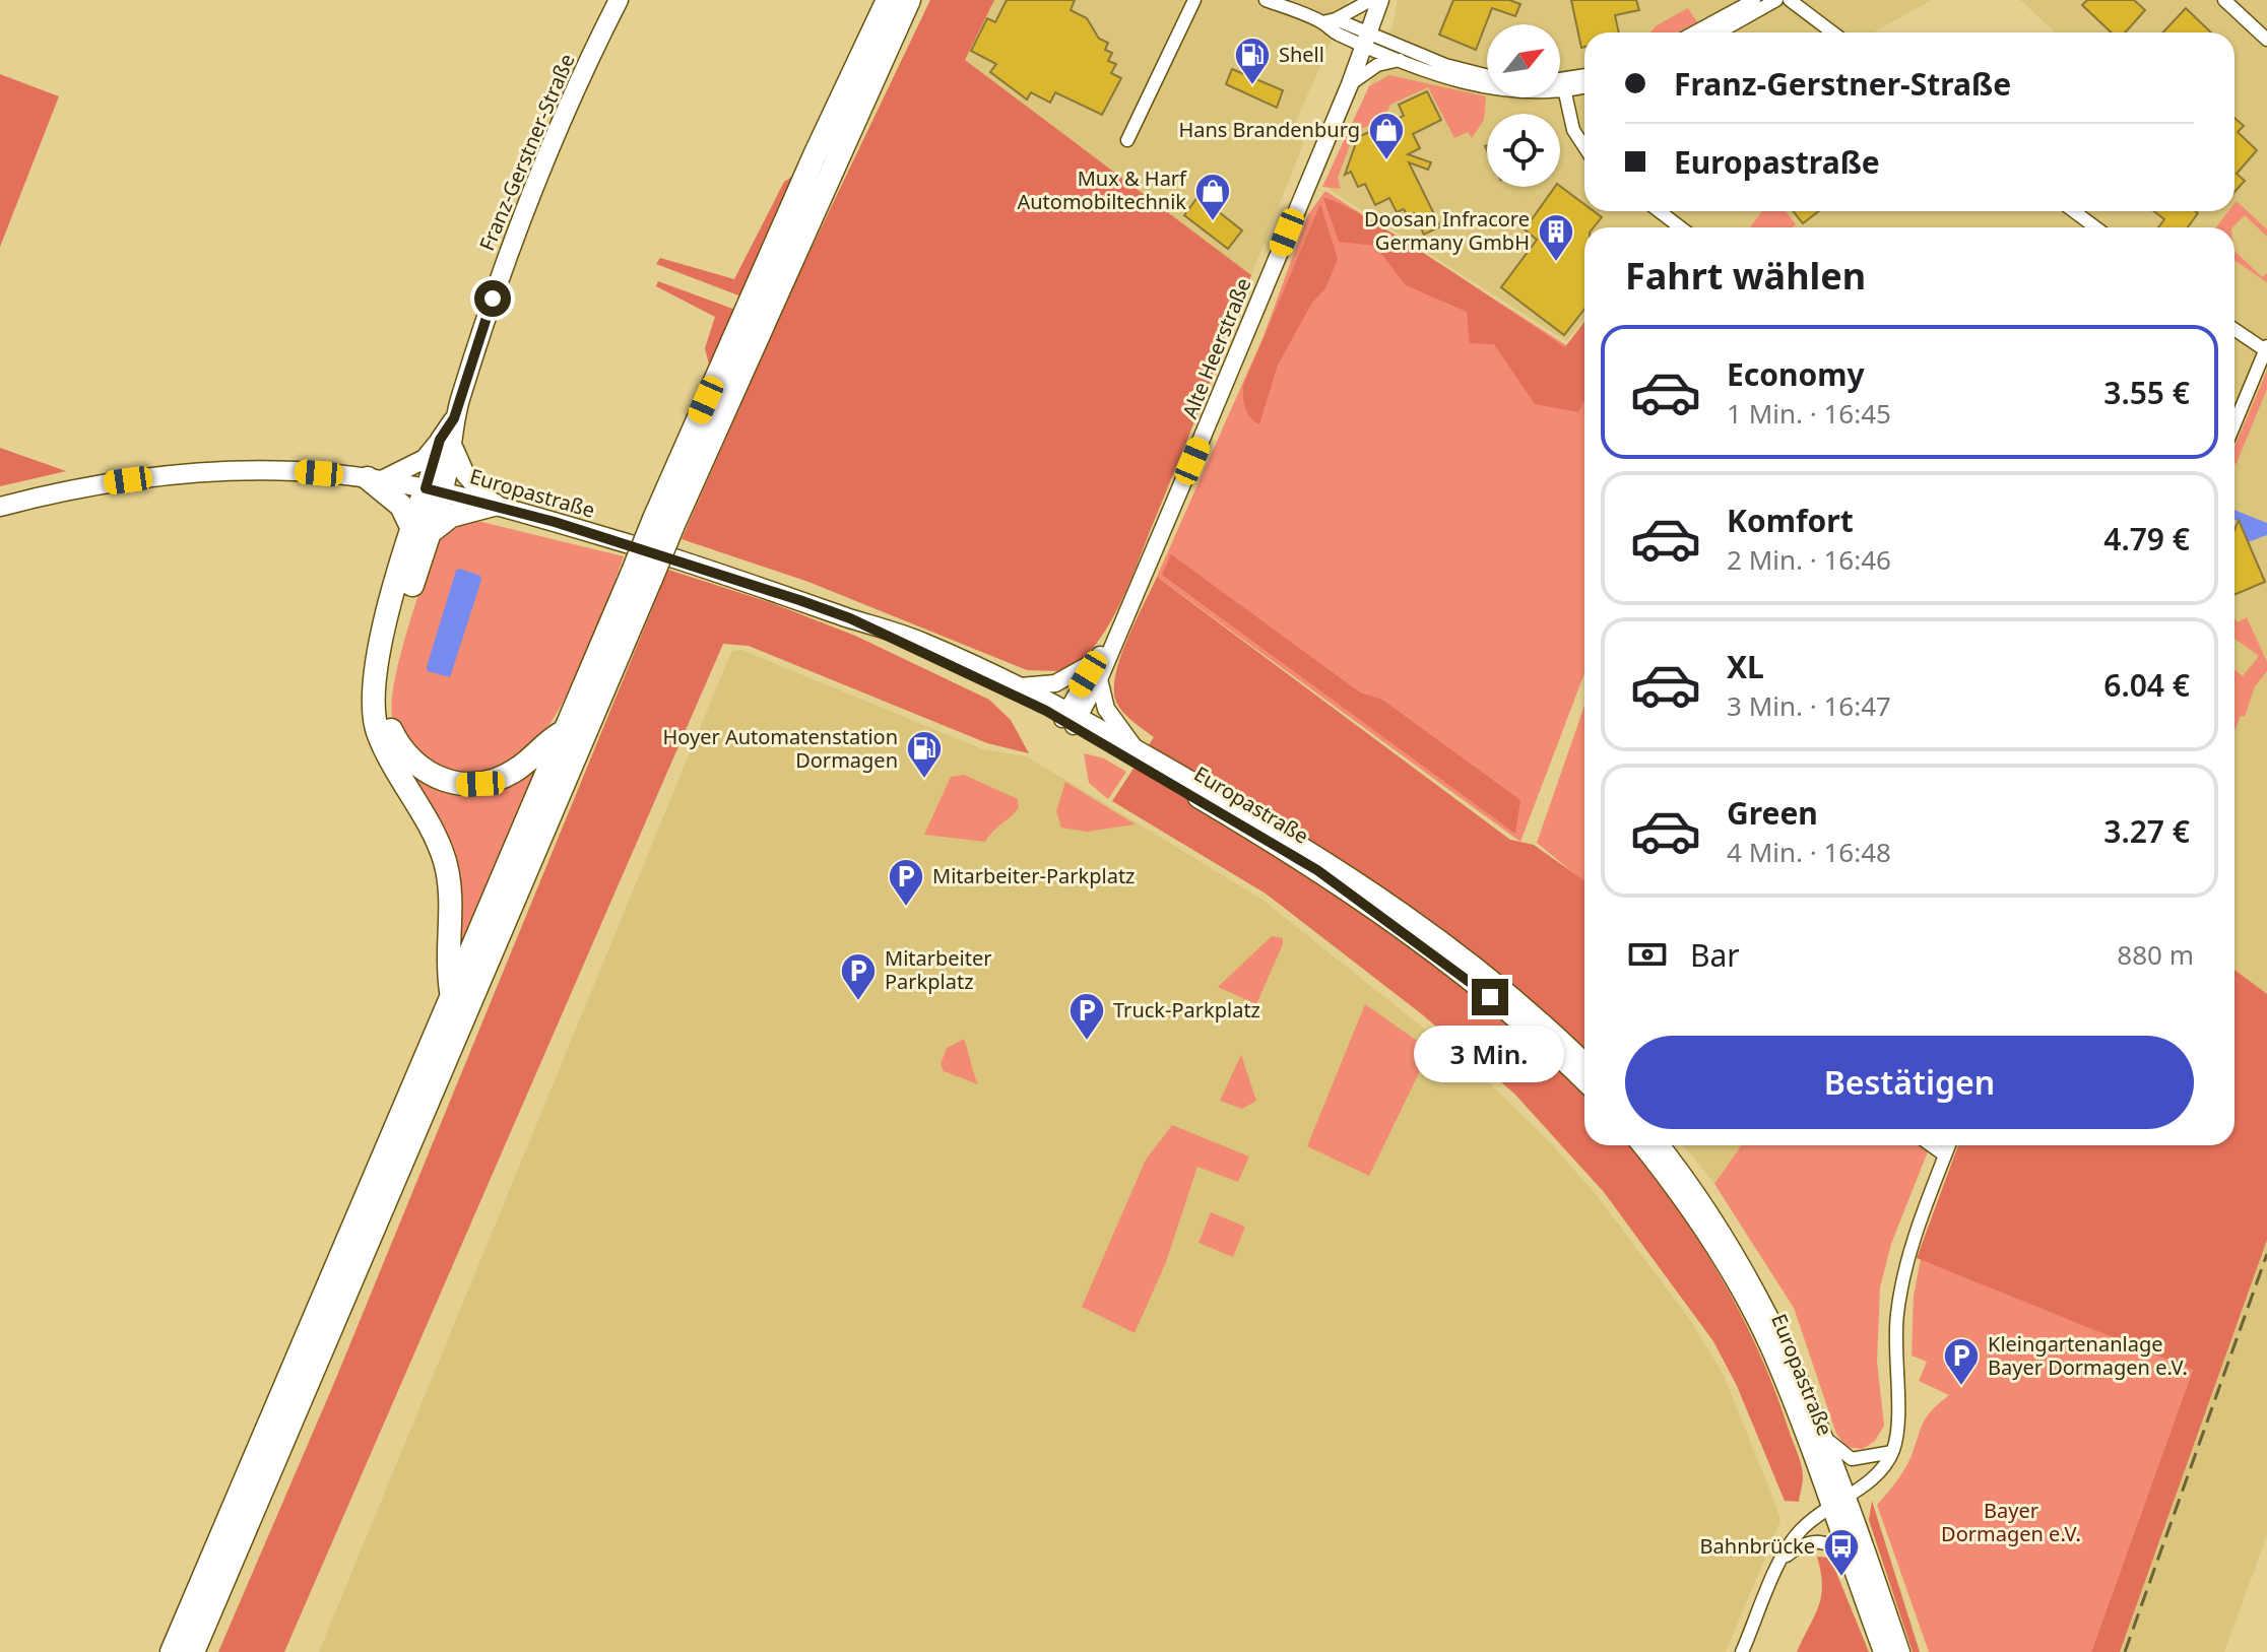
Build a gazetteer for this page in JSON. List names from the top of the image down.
{
  "streets": {
    "main road": ["Franz-Gerstner-Straße", "Europastraße"],
    "street": ["Alte Heerstraße"]
  },
  "crossings": [
    ["Franz-Gerstner-Straße", "Europastraße"],
    ["Alte Heerstraße", "Europastraße"]
  ],
  "parks": ["Bayer Dormagen e.V."],
  "places": {
    "fuel station": ["Shell", "Hoyer Automatenstation Dormagen"],
    "shop": ["Hans Brandenburg", "Mux & Harf Automobiltechnik"],
    "building": ["Doosan Infracore Germany GmbH"],
    "parking": [
      "Mitarbeiter-Parkplatz",
      "Mitarbeiter Parkplatz",
      "Truck-Parkplatz",
      "Kleingartenanlage Bayer Dormagen e.V."
    ],
    "bus stop": ["Bahnbrücke"]
  },
  "north": "top right",
  "page": {
    "banner": ["Franz-Gerstner-Straße", "Europastraße"],
    "heading": "Fahrt wählen",
    "list": [
      {
        "name": "Economy",
        "note": "1 Min. · 16:45",
        "value": "3.55 €"
      },
      {
        "name": "Komfort",
        "note": "2 Min. · 16:46",
        "value": "4.79 €"
      },
      {
        "name": "XL",
        "note": "3 Min. · 16:47",
        "value": "6.04 €"
      },
      {
        "name": "Green",
        "note": "4 Min. · 16:48",
        "value": "3.27 €"
      }
    ],
    "pay": ["Bar", "880 m"],
    "buttons": "Bestätigen",
    "bubble": "3 Min."
  }
}
